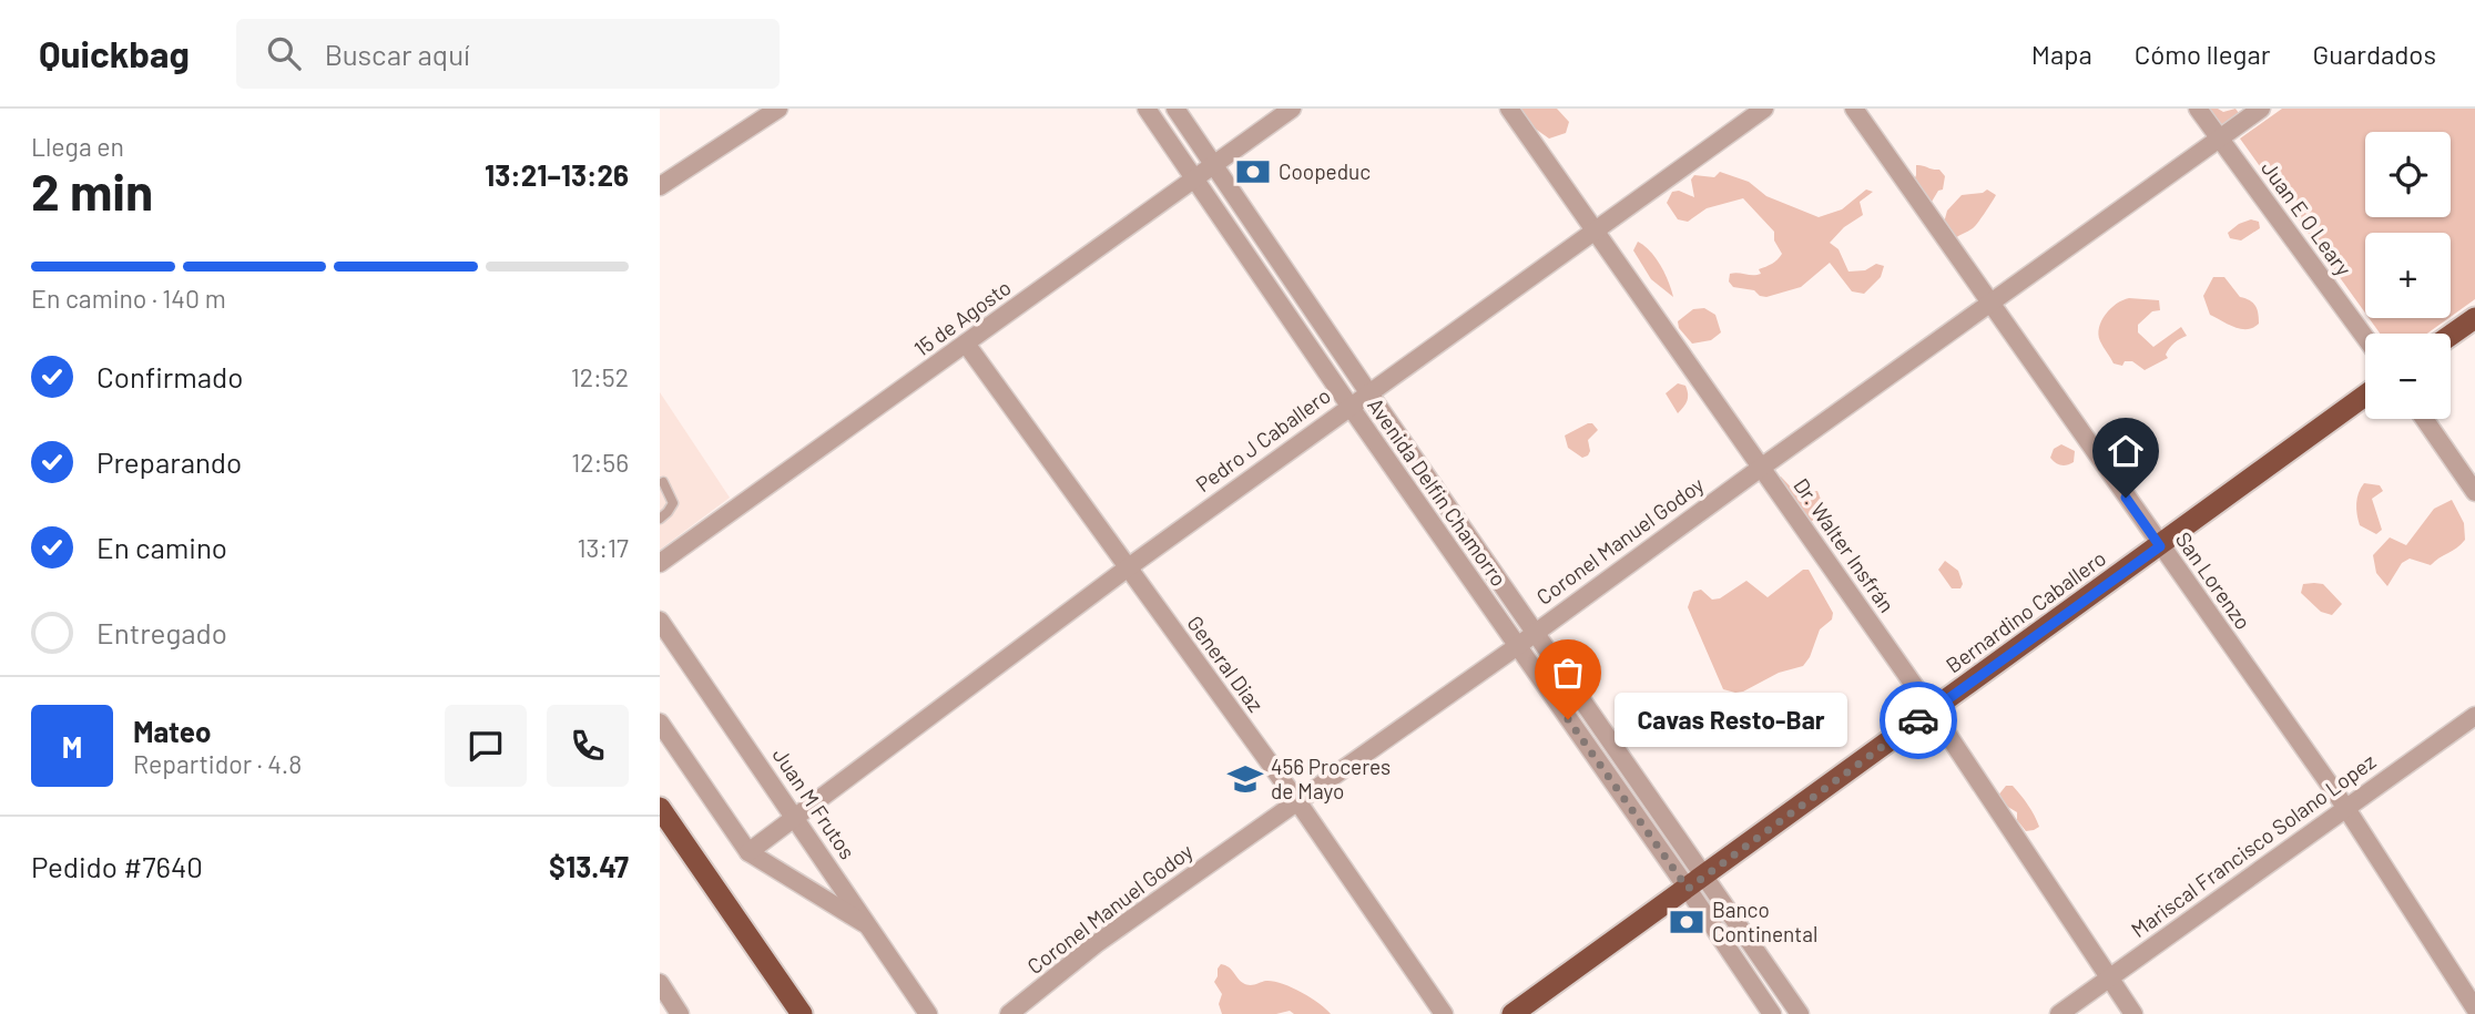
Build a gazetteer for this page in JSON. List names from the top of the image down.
{
  "streets": {
    "highway": ["Bernardino Caballero"],
    "street": [
      "Juan E O Leary",
      "15 de Agosto",
      "Pedro J Caballero",
      "Avenida Delfin Chamorro",
      "Coronel Manuel Godoy",
      "Dr. Walter Insfrán",
      "San Lorenzo",
      "General Diaz",
      "Juan M Frutos",
      "Mariscal Francisco Solano Lopez"
    ]
  },
  "crossings": [
    ["Juan E O Leary", "Coronel Manuel Godoy"],
    ["15 de Agosto", "Avenida Delfin Chamorro"],
    ["15 de Agosto", "General Diaz"],
    ["Pedro J Caballero", "Avenida Delfin Chamorro"],
    ["Pedro J Caballero", "Dr. Walter Insfrán"],
    ["Pedro J Caballero", "General Diaz"],
    ["Pedro J Caballero", "Juan M Frutos"],
    ["Avenida Delfin Chamorro", "Coronel Manuel Godoy"],
    ["Avenida Delfin Chamorro", "Bernardino Caballero"],
    ["Coronel Manuel Godoy", "Dr. Walter Insfrán"],
    ["Coronel Manuel Godoy", "San Lorenzo"],
    ["Coronel Manuel Godoy", "General Diaz"],
    ["Dr. Walter Insfrán", "Bernardino Caballero"],
    ["Dr. Walter Insfrán", "Mariscal Francisco Solano Lopez"],
    ["San Lorenzo", "Bernardino Caballero"],
    ["San Lorenzo", "Mariscal Francisco Solano Lopez"]
  ],
  "places": {
    "bank": ["Coopeduc", "Banco Continental"],
    "other": ["Cavas Resto-Bar"],
    "school or university": ["456 Proceres de Mayo"]
  },
  "page": {
    "header": "Quickbag",
    "search": "Buscar aquí",
    "nav": ["Mapa", "Cómo llegar", "Guardados"],
    "heading": ["2 min", "Llega en", "13:21–13:26"],
    "panel": [
      "Mateo",
      "Repartidor · 4.8",
      "Pedido #7640",
      "$13.47"
    ],
    "map_buttons": ["+", "−"],
    "bar": "En camino · 140 m",
    "list": [
      ["Confirmado", "12:52"],
      ["Preparando", "12:56"],
      ["En camino", "13:17"],
      "Entregado"
    ],
    "bubble": "Cavas Resto-Bar",
    "round": "M"
  }
}
